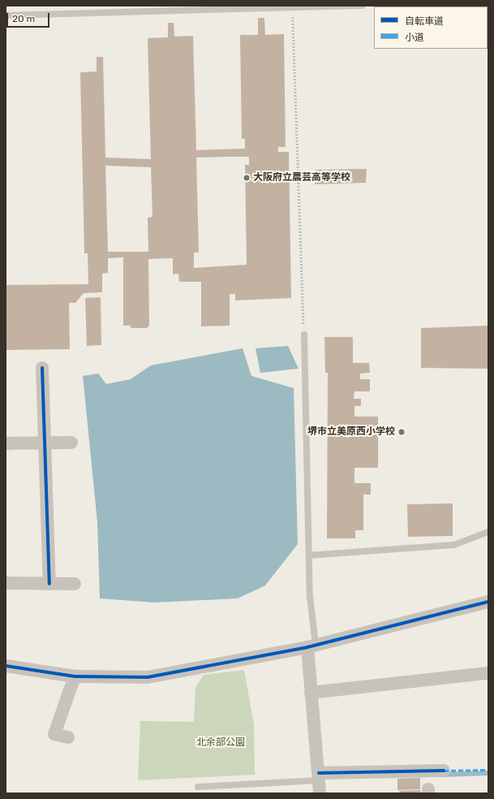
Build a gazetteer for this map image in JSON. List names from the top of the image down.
{
  "parks": ["北余部公園"],
  "places": ["大阪府立農芸高等学校", "堺市立美原西小学校"],
  "legend": ["自転車道", "小道"],
  "scale_bar": "20 m"
}
